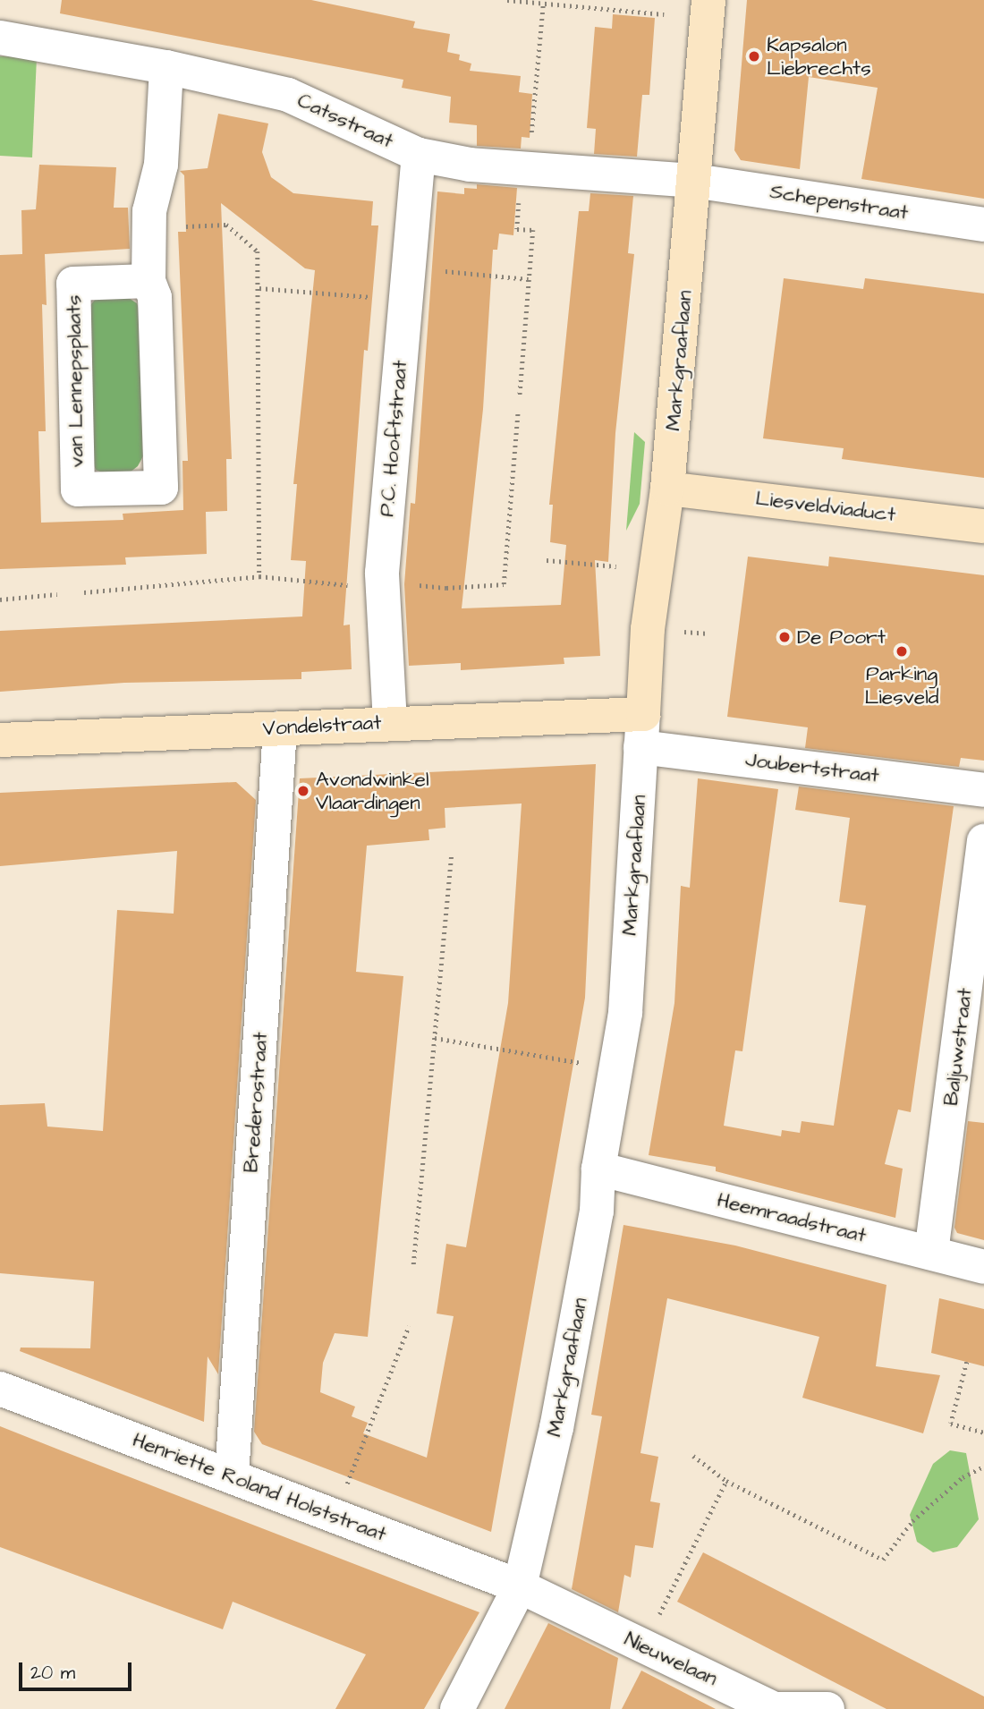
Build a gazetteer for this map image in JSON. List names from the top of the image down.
{
  "streets": {
    "street": [
      "Catsstraat",
      "Schepenstraat",
      "Markgraaflaan",
      "van Lennepsplaats",
      "P.C. Hooftstraat",
      "Liesveldviaduct",
      "Vondelstraat",
      "Joubertstraat",
      "Baljuwstraat",
      "Brederostraat",
      "Heemraadstraat",
      "Henriette Roland Holststraat",
      "Nieuwelaan"
    ]
  },
  "crossings": [
    ["Catsstraat", "Schepenstraat"],
    ["Catsstraat", "Markgraaflaan"],
    ["Catsstraat", "van Lennepsplaats"],
    ["Catsstraat", "P.C. Hooftstraat"],
    ["Schepenstraat", "Markgraaflaan"],
    ["Markgraaflaan", "Liesveldviaduct"],
    ["Markgraaflaan", "Vondelstraat"],
    ["Markgraaflaan", "Joubertstraat"],
    ["Markgraaflaan", "Heemraadstraat"],
    ["Markgraaflaan", "Henriette Roland Holststraat"],
    ["Markgraaflaan", "Nieuwelaan"],
    ["P.C. Hooftstraat", "Vondelstraat"],
    ["Vondelstraat", "Joubertstraat"],
    ["Vondelstraat", "Brederostraat"],
    ["Baljuwstraat", "Heemraadstraat"],
    ["Brederostraat", "Henriette Roland Holststraat"],
    ["Henriette Roland Holststraat", "Nieuwelaan"]
  ],
  "places": [
    "Kapsalon Liebrechts",
    "De Poort",
    "Parking Liesveld",
    "Avondwinkel Vlaardingen"
  ],
  "scale_bar": "20 m"
}
